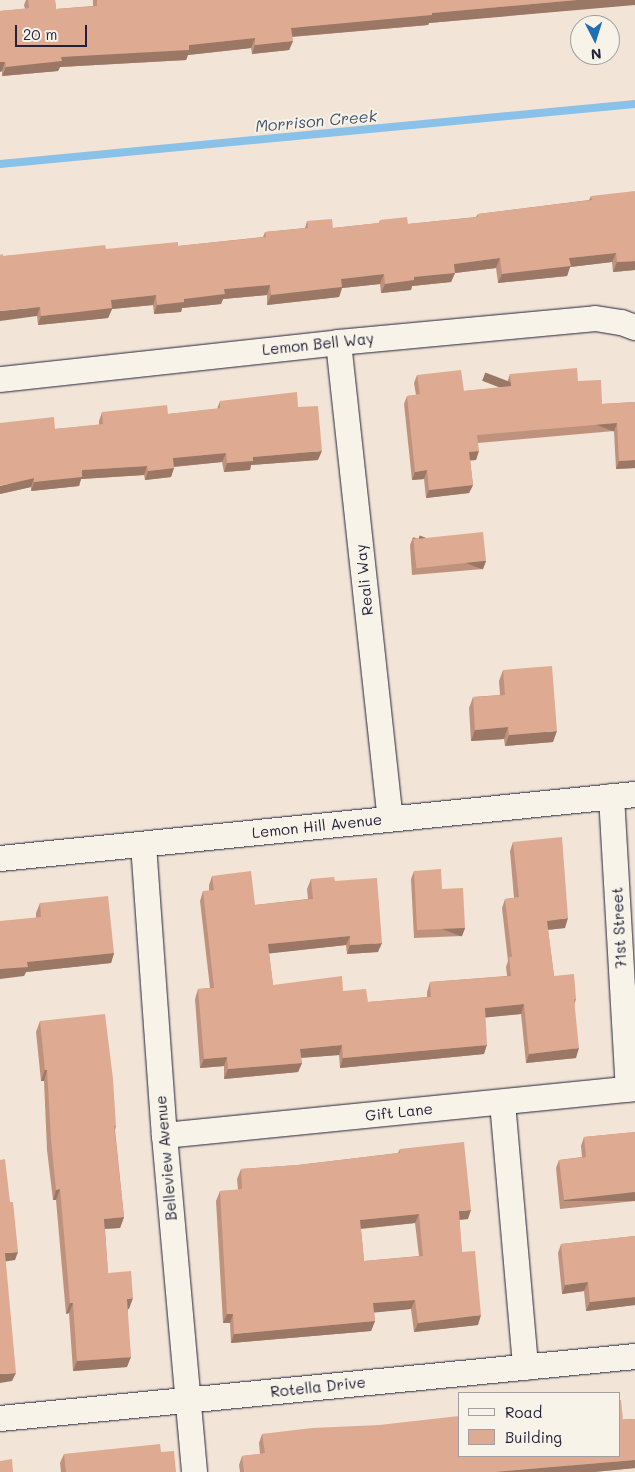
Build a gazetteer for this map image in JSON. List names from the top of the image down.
{
  "streets": {
    "street": [
      "Lemon Bell Way",
      "Reali Way",
      "Lemon Hill Avenue",
      "71st Street",
      "Gift Lane",
      "Belleview Avenue",
      "Rotella Drive"
    ]
  },
  "crossings": [
    ["Lemon Bell Way", "Reali Way"],
    ["Reali Way", "Lemon Hill Avenue"],
    ["Lemon Hill Avenue", "71st Street"],
    ["Lemon Hill Avenue", "Belleview Avenue"],
    ["71st Street", "Gift Lane"],
    ["Gift Lane", "Belleview Avenue"],
    ["Belleview Avenue", "Rotella Drive"]
  ],
  "water": ["Morrison Creek"],
  "legend": ["Road", "Building"],
  "scale_bar": "20 m",
  "north": "bottom"
}
